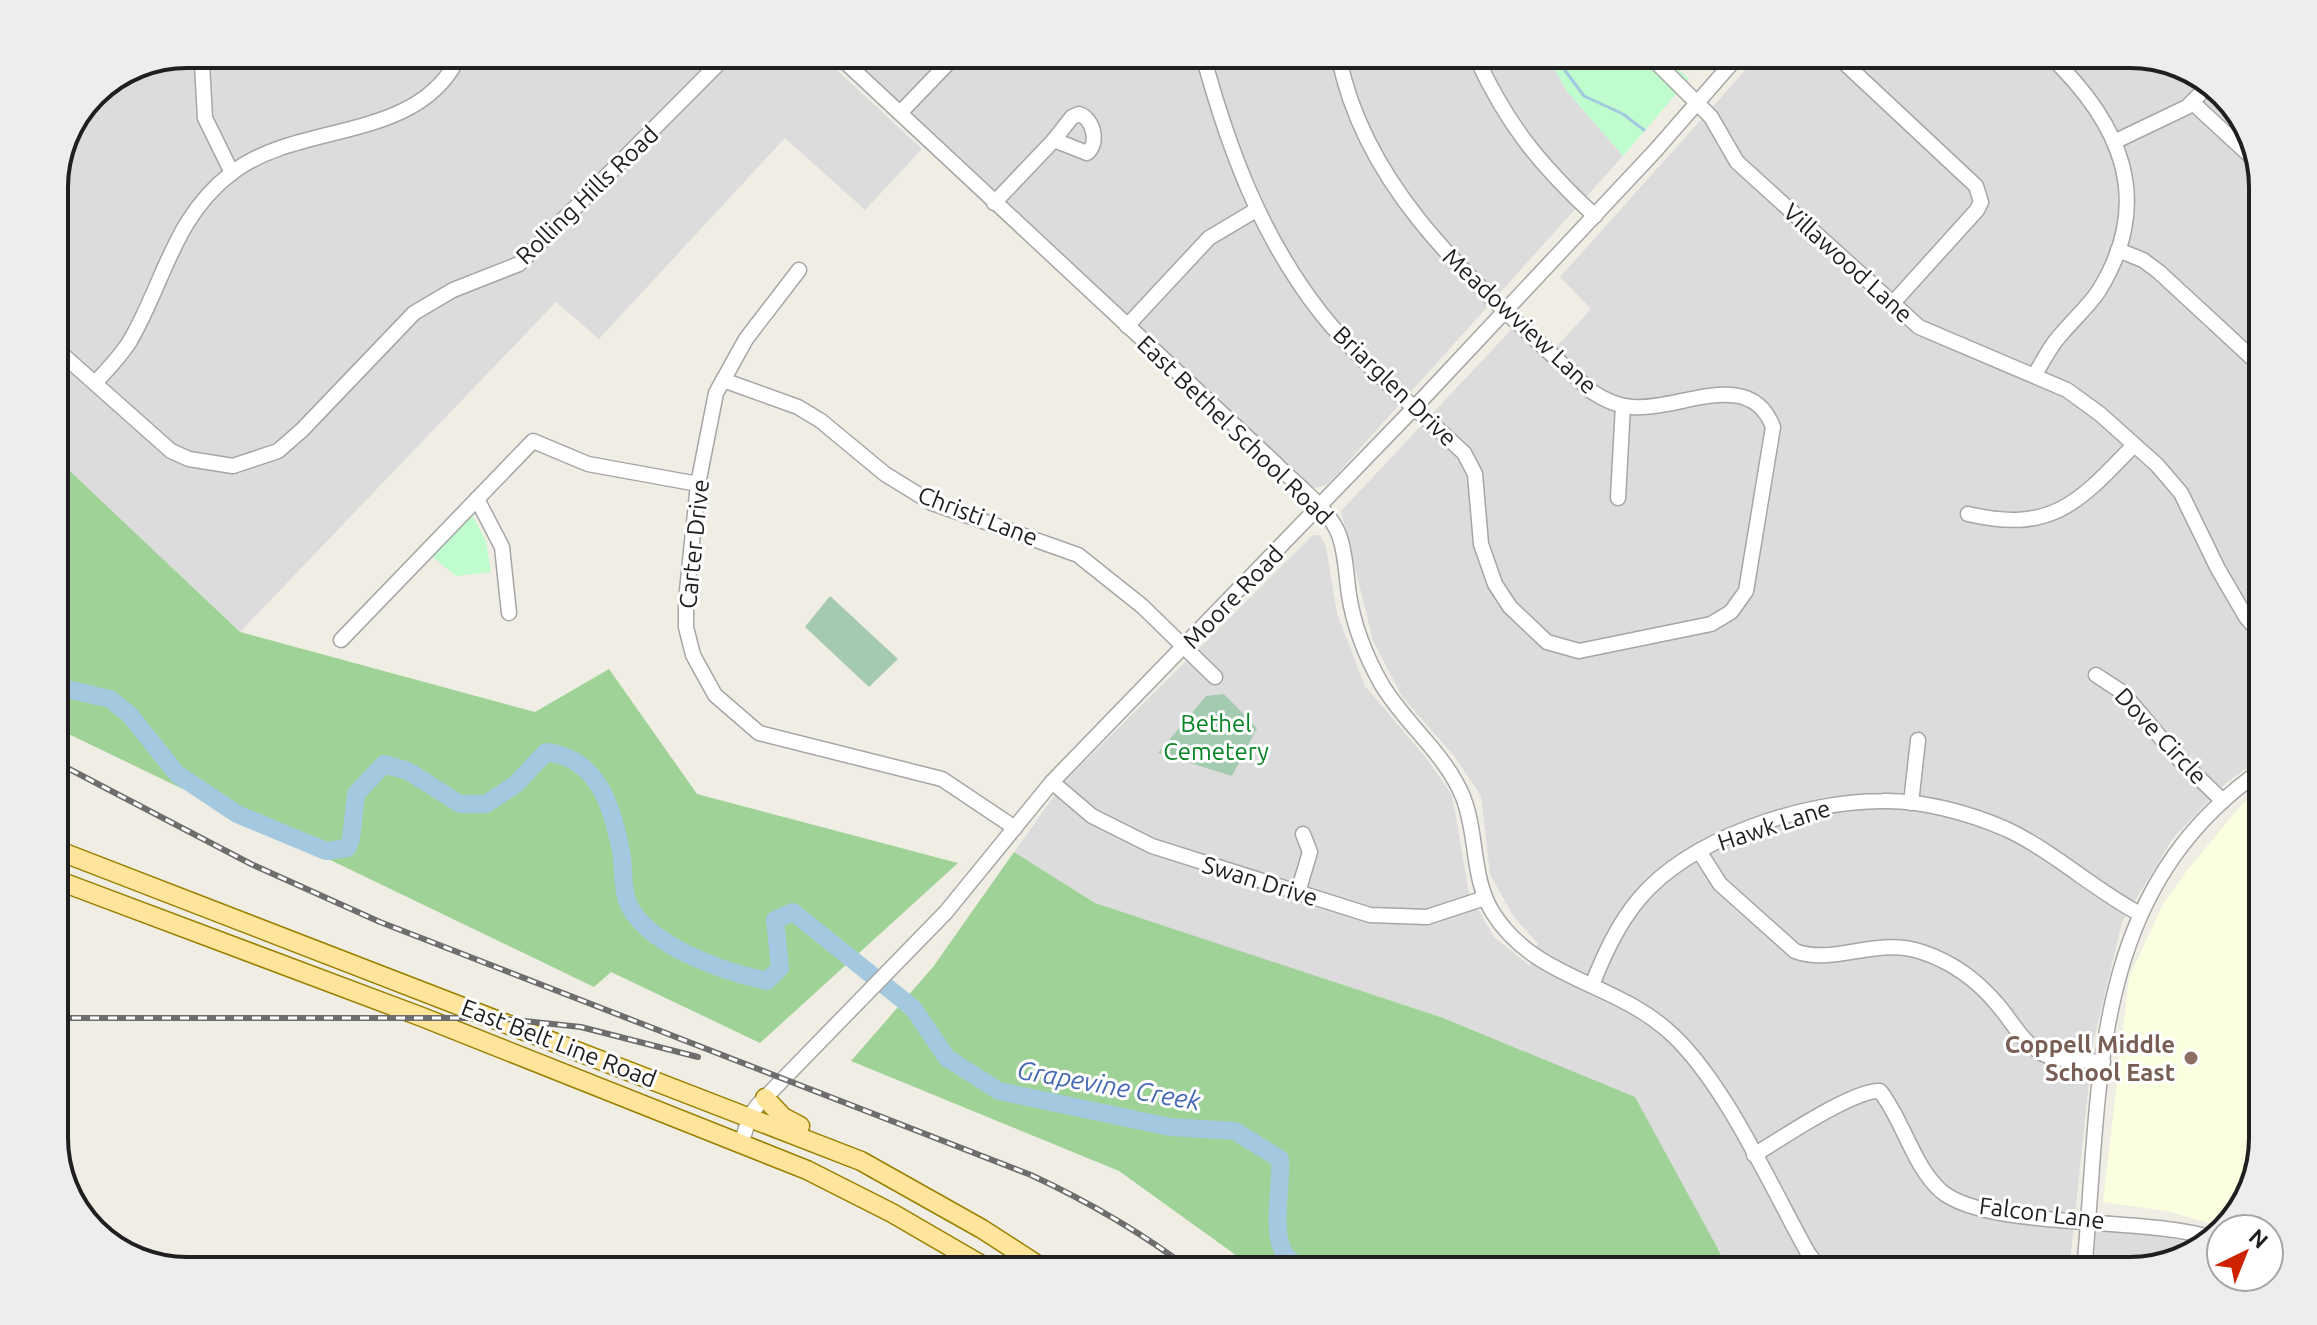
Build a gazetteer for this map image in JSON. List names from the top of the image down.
{
  "streets": {
    "main road": ["East Belt Line Road"],
    "street": [
      "Rolling Hills Road",
      "Villawood Lane",
      "Meadowview Lane",
      "Briarglen Drive",
      "East Bethel School Road",
      "Christi Lane",
      "Carter Drive",
      "Moore Road",
      "Dove Circle",
      "Hawk Lane",
      "Swan Drive",
      "Falcon Lane"
    ]
  },
  "crossings": [
    ["Villawood Lane", "Moore Road"],
    ["Meadowview Lane", "Briarglen Drive"],
    ["Meadowview Lane", "Moore Road"],
    ["Briarglen Drive", "Moore Road"],
    ["East Bethel School Road", "Moore Road"],
    ["East Bethel School Road", "Hawk Lane"],
    ["East Bethel School Road", "Swan Drive"],
    ["East Bethel School Road", "Falcon Lane"],
    ["Christi Lane", "Carter Drive"],
    ["Christi Lane", "Moore Road"],
    ["Carter Drive", "Moore Road"],
    ["Moore Road", "Swan Drive"],
    ["Moore Road", "East Belt Line Road"]
  ],
  "water": ["Grapevine Creek"],
  "parks": ["Bethel Cemetery"],
  "places": ["Coppell Middle School East"],
  "north": "top right"
}
